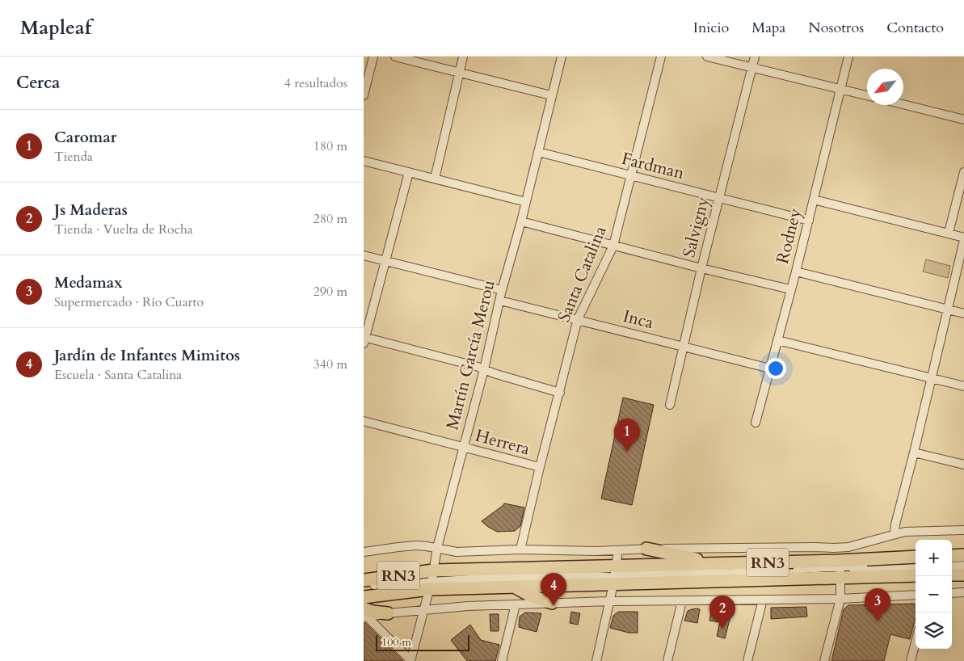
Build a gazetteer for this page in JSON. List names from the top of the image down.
{
  "streets": {
    "highway": ["RN3"],
    "street": [
      "Fardman",
      "Salvigny",
      "Rodney",
      "Santa Catalina",
      "Inca",
      "Martín García Merou",
      "Herrera"
    ]
  },
  "crossings": [
    ["Fardman", "Salvigny"],
    ["Fardman", "Rodney"],
    ["Fardman", "Santa Catalina"],
    ["Fardman", "Martín García Merou"],
    ["Salvigny", "Inca"],
    ["Rodney", "Inca"],
    ["Santa Catalina", "Inca"],
    ["Santa Catalina", "Herrera"],
    ["Inca", "Martín García Merou"],
    ["Martín García Merou", "Herrera"],
    ["Martín García Merou", "RN3"]
  ],
  "scale_bar": "100 m",
  "north": "bottom left",
  "page": {
    "header": "Mapleaf",
    "nav": [
      "Inicio",
      "Mapa",
      "Nosotros",
      "Contacto"
    ],
    "heading": ["Cerca", "4 resultados"],
    "list": [
      {
        "mark": "1",
        "name": "Caromar",
        "note": "Tienda",
        "value": "180 m"
      },
      {
        "mark": "2",
        "name": "Js Maderas",
        "note": "Tienda · Vuelta de Rocha",
        "value": "280 m"
      },
      {
        "mark": "3",
        "name": "Medamax",
        "note": "Supermercado · Río Cuarto",
        "value": "290 m"
      },
      {
        "mark": "4",
        "name": "Jardín de Infantes Mimitos",
        "note": "Escuela · Santa Catalina",
        "value": "340 m"
      }
    ],
    "pins": [
      "1",
      "4",
      "3",
      "2"
    ],
    "map_buttons": ["+", "−"],
    "scale": "100 m"
  }
}
